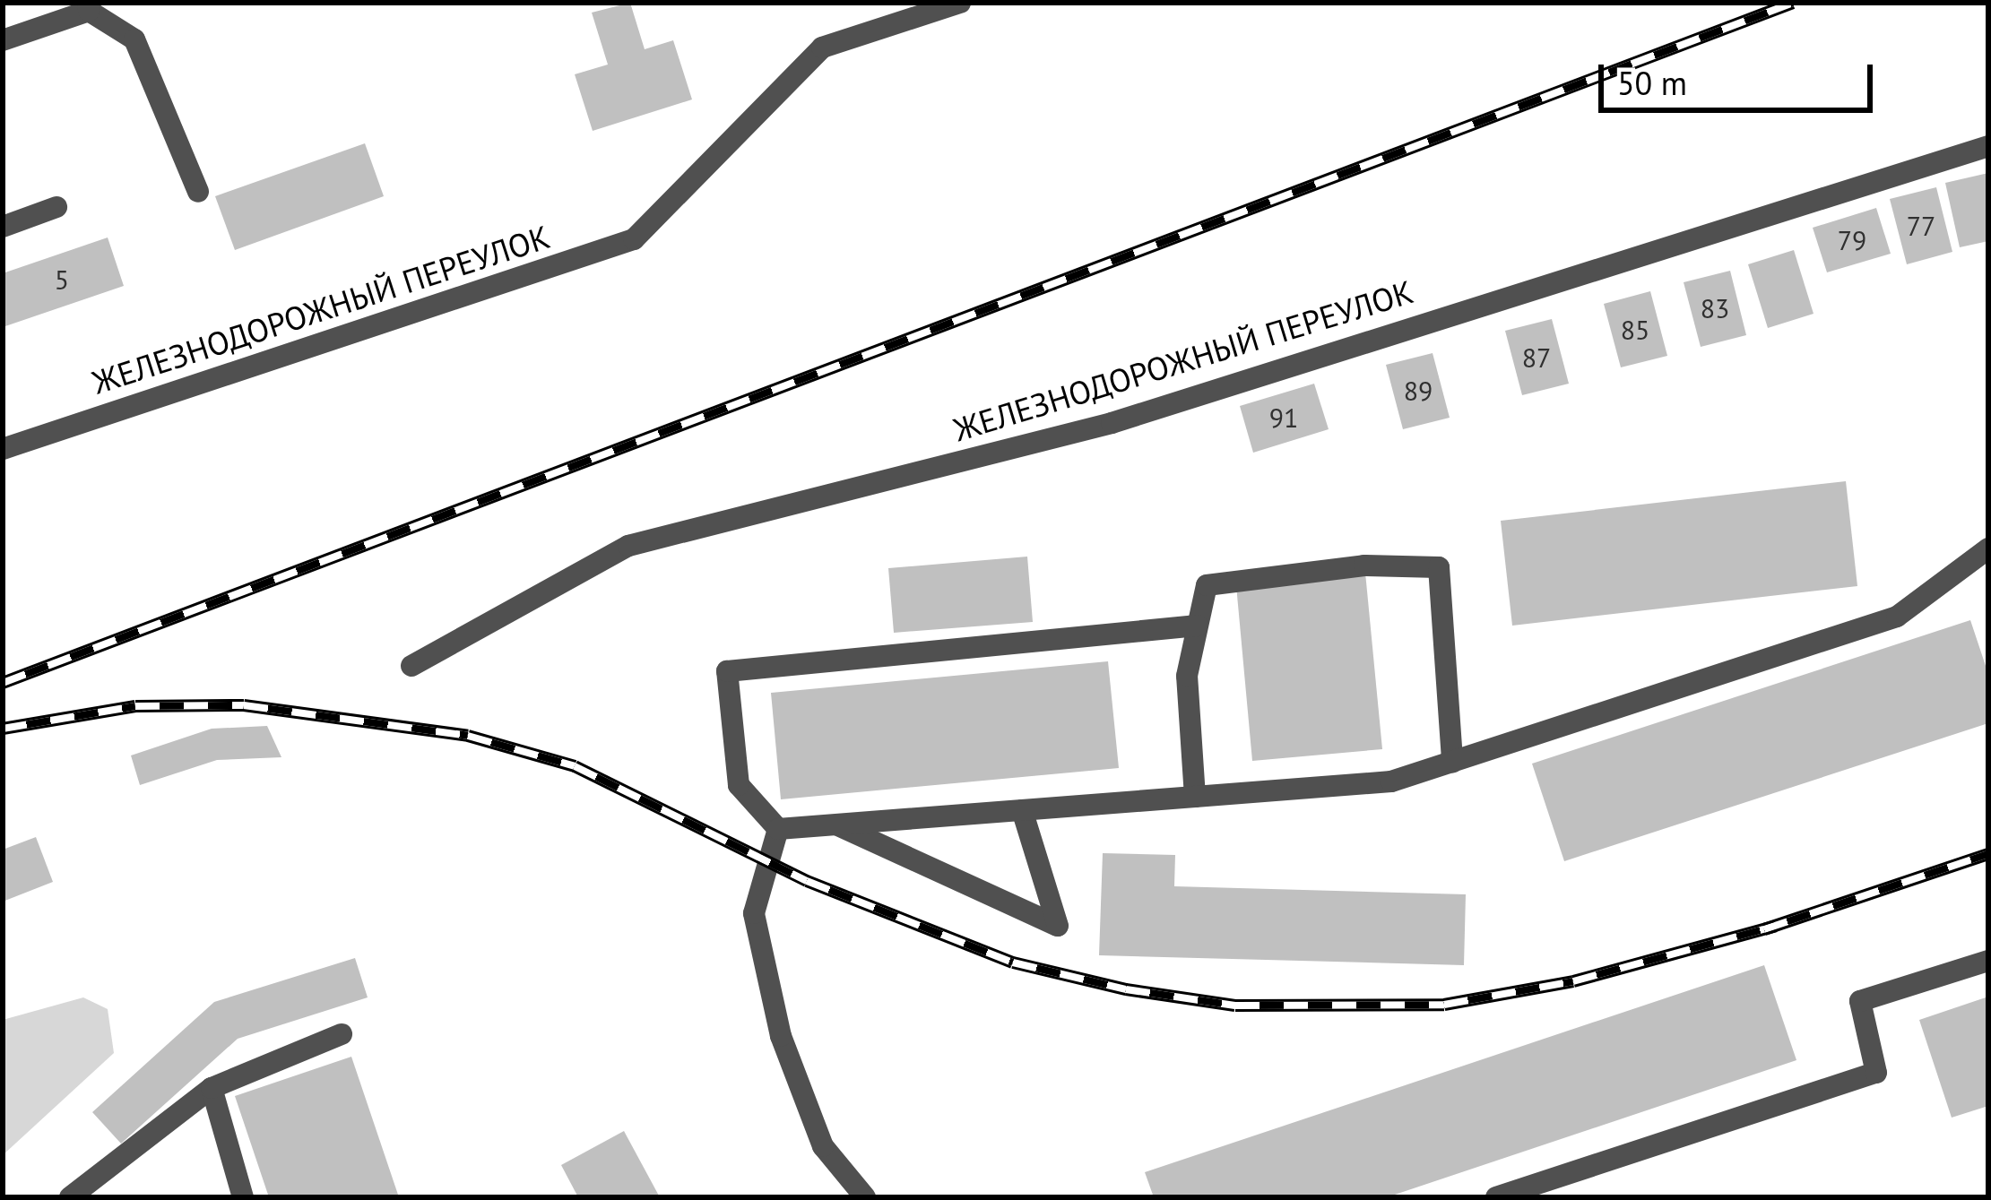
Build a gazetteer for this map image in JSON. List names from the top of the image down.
{
  "streets": {
    "street": ["ЖЕЛЕЗНОДОРОЖНЫЙ ПЕРЕУЛОК"]
  },
  "house_numbers": [
    "77",
    "79",
    "5",
    "83",
    "85",
    "87",
    "89",
    "91"
  ],
  "scale_bar": "50 m"
}
